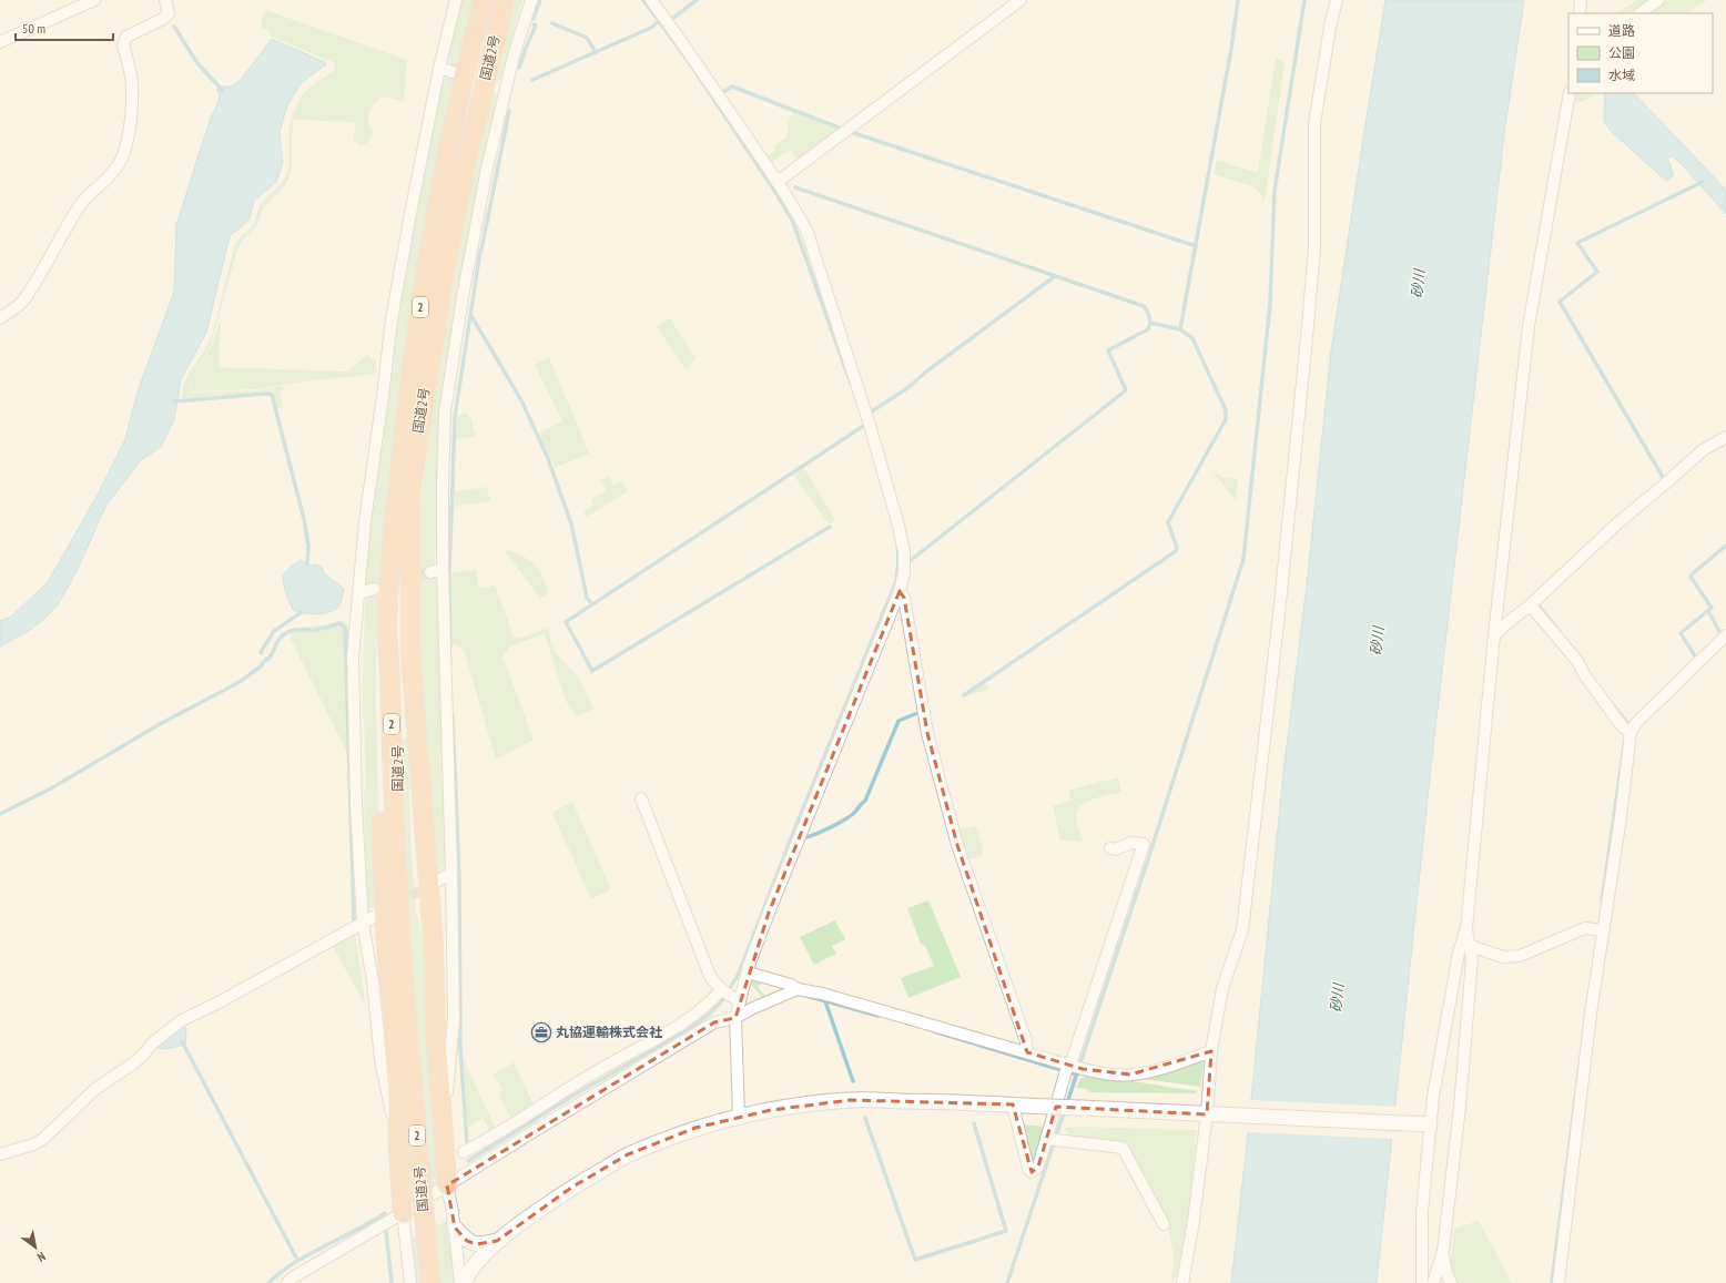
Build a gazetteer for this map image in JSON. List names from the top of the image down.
{
  "streets": {
    "highway": ["国道2号", "2"]
  },
  "water": ["砂川"],
  "places": {
    "office": ["丸協運輸株式会社"]
  },
  "legend": ["道路", "公園", "水域"],
  "scale_bar": "50 m",
  "north": "bottom right"
}
